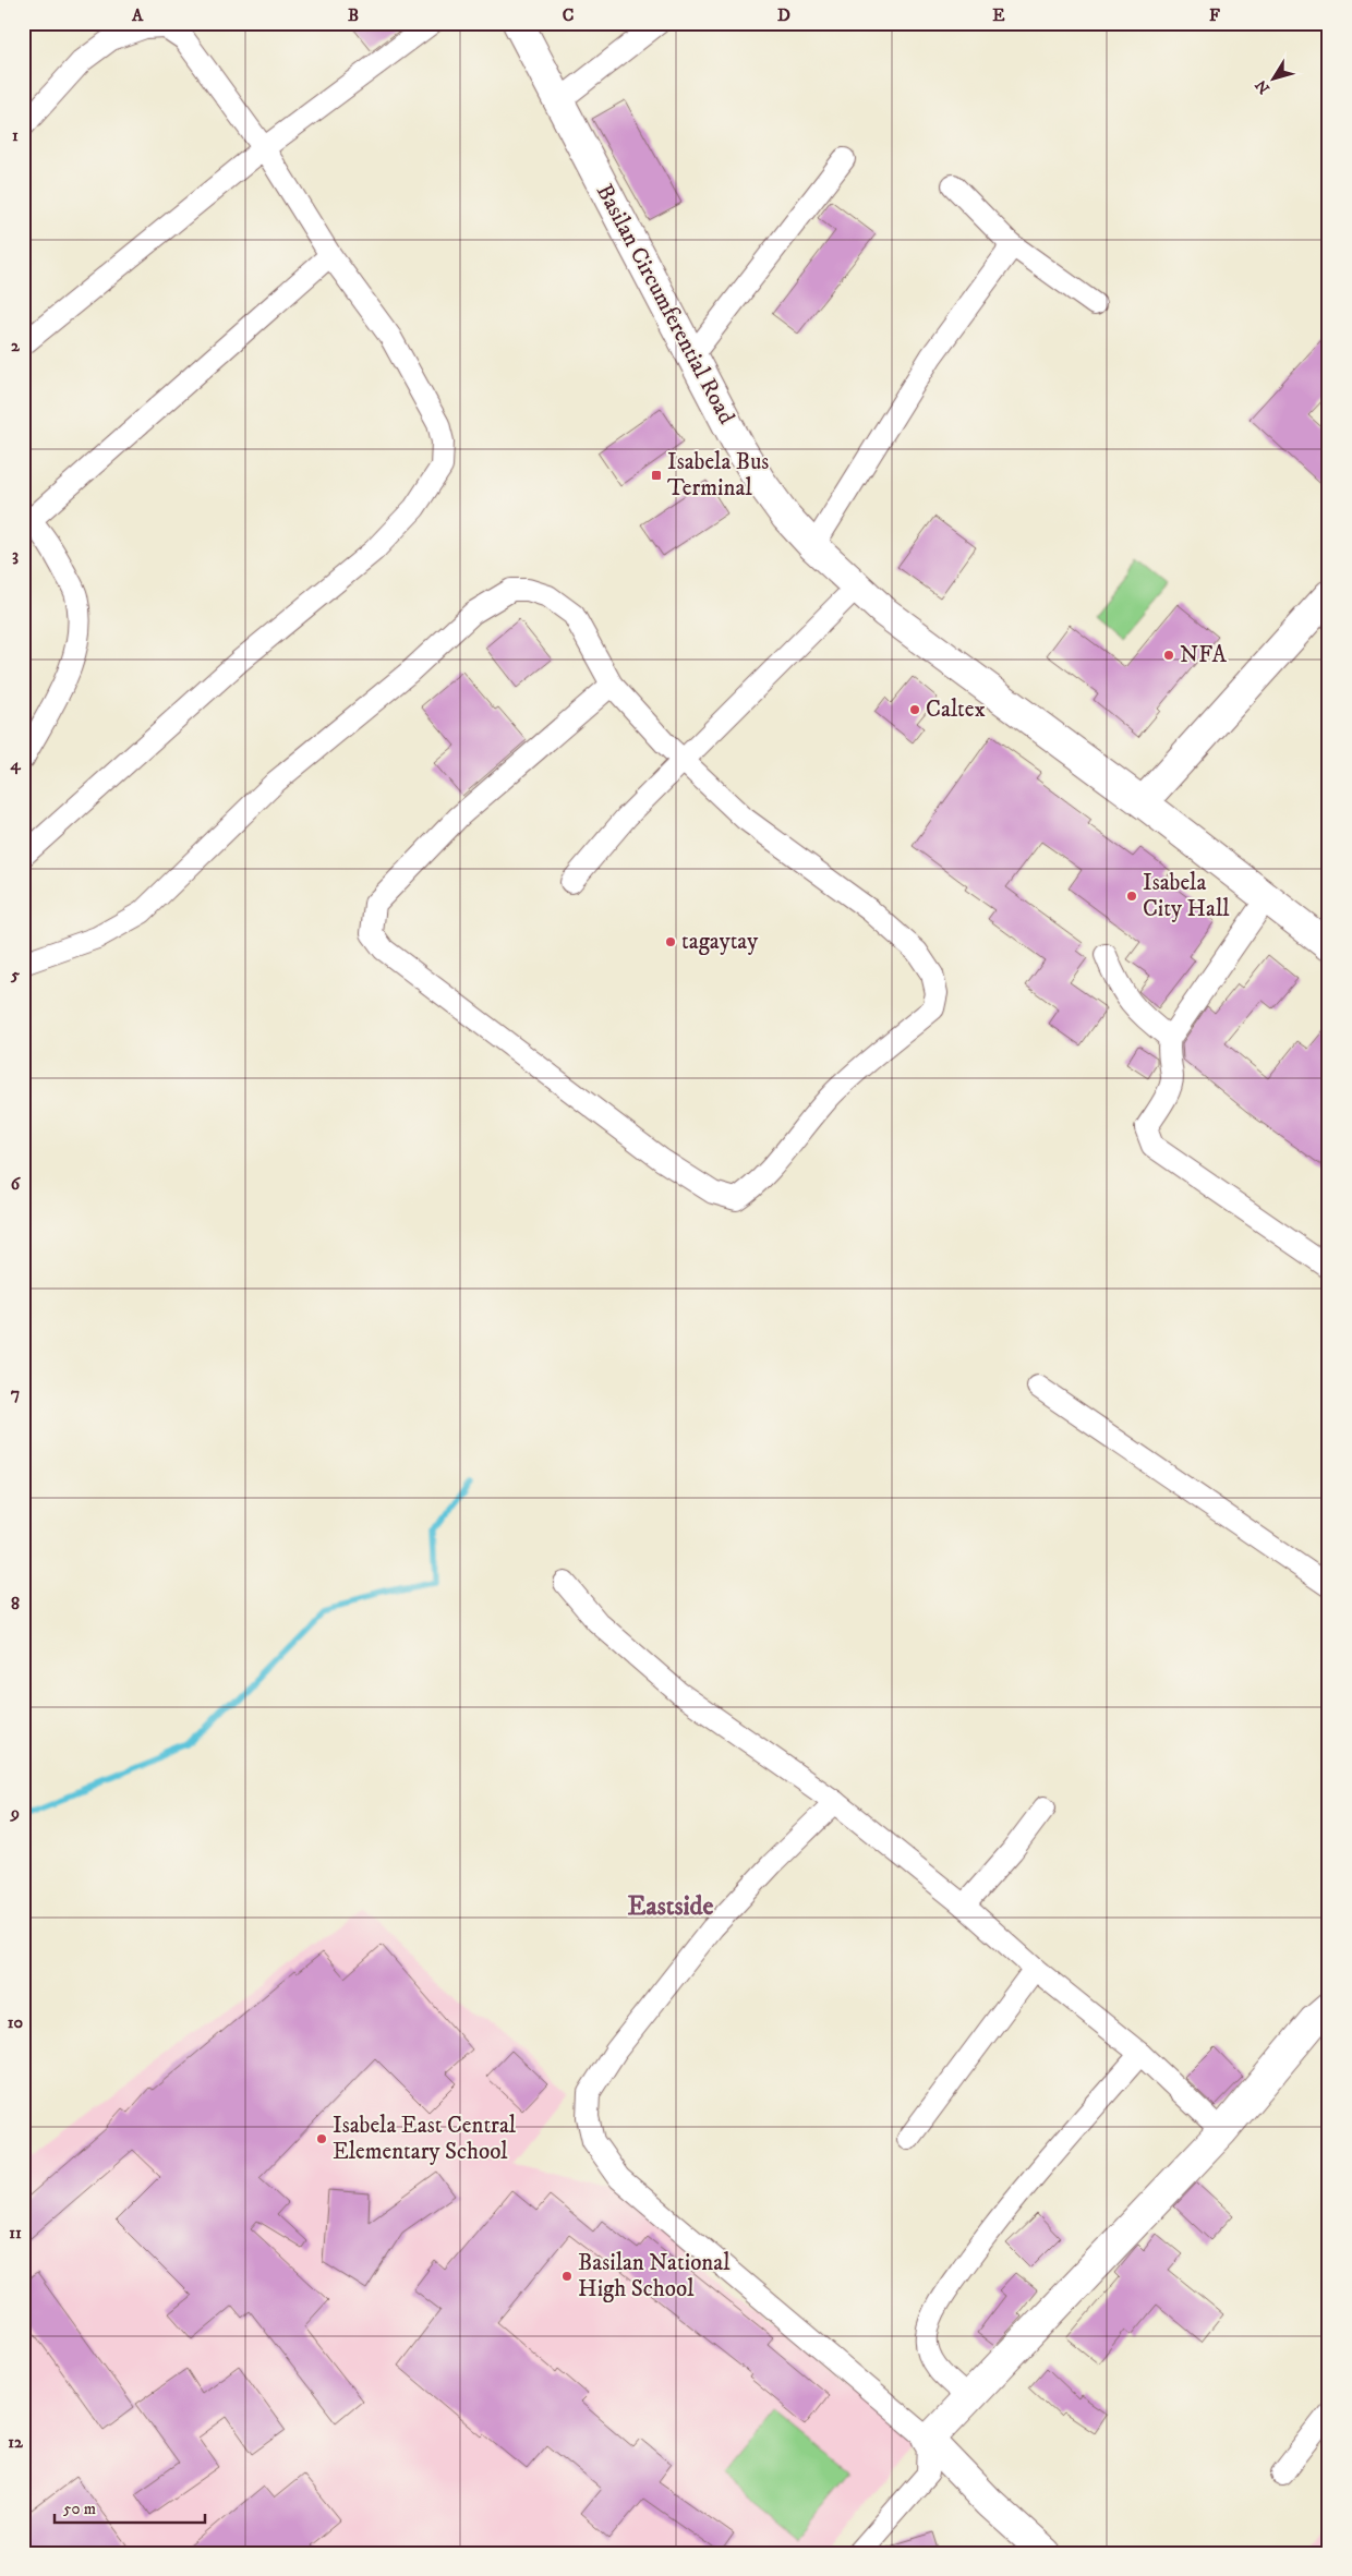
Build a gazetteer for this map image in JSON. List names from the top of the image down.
{
  "streets": {
    "main road": ["Basilan Circumferential Road"]
  },
  "districts": ["Eastside"],
  "places": {
    "transit": ["Isabela Bus Terminal"],
    "other": [
      "NFA",
      "Caltex",
      "Isabela City Hall",
      "tagaytay",
      "Isabela East Central Elementary School",
      "Basilan National High School"
    ]
  },
  "scale_bar": "50 m",
  "north": "bottom left",
  "grid": {
    "columns": [
      "A",
      "B",
      "C",
      "D",
      "E",
      "F"
    ],
    "rows": [
      "1",
      "2",
      "3",
      "4",
      "5",
      "6",
      "7",
      "8",
      "9",
      "10",
      "11",
      "12"
    ]
  }
}
